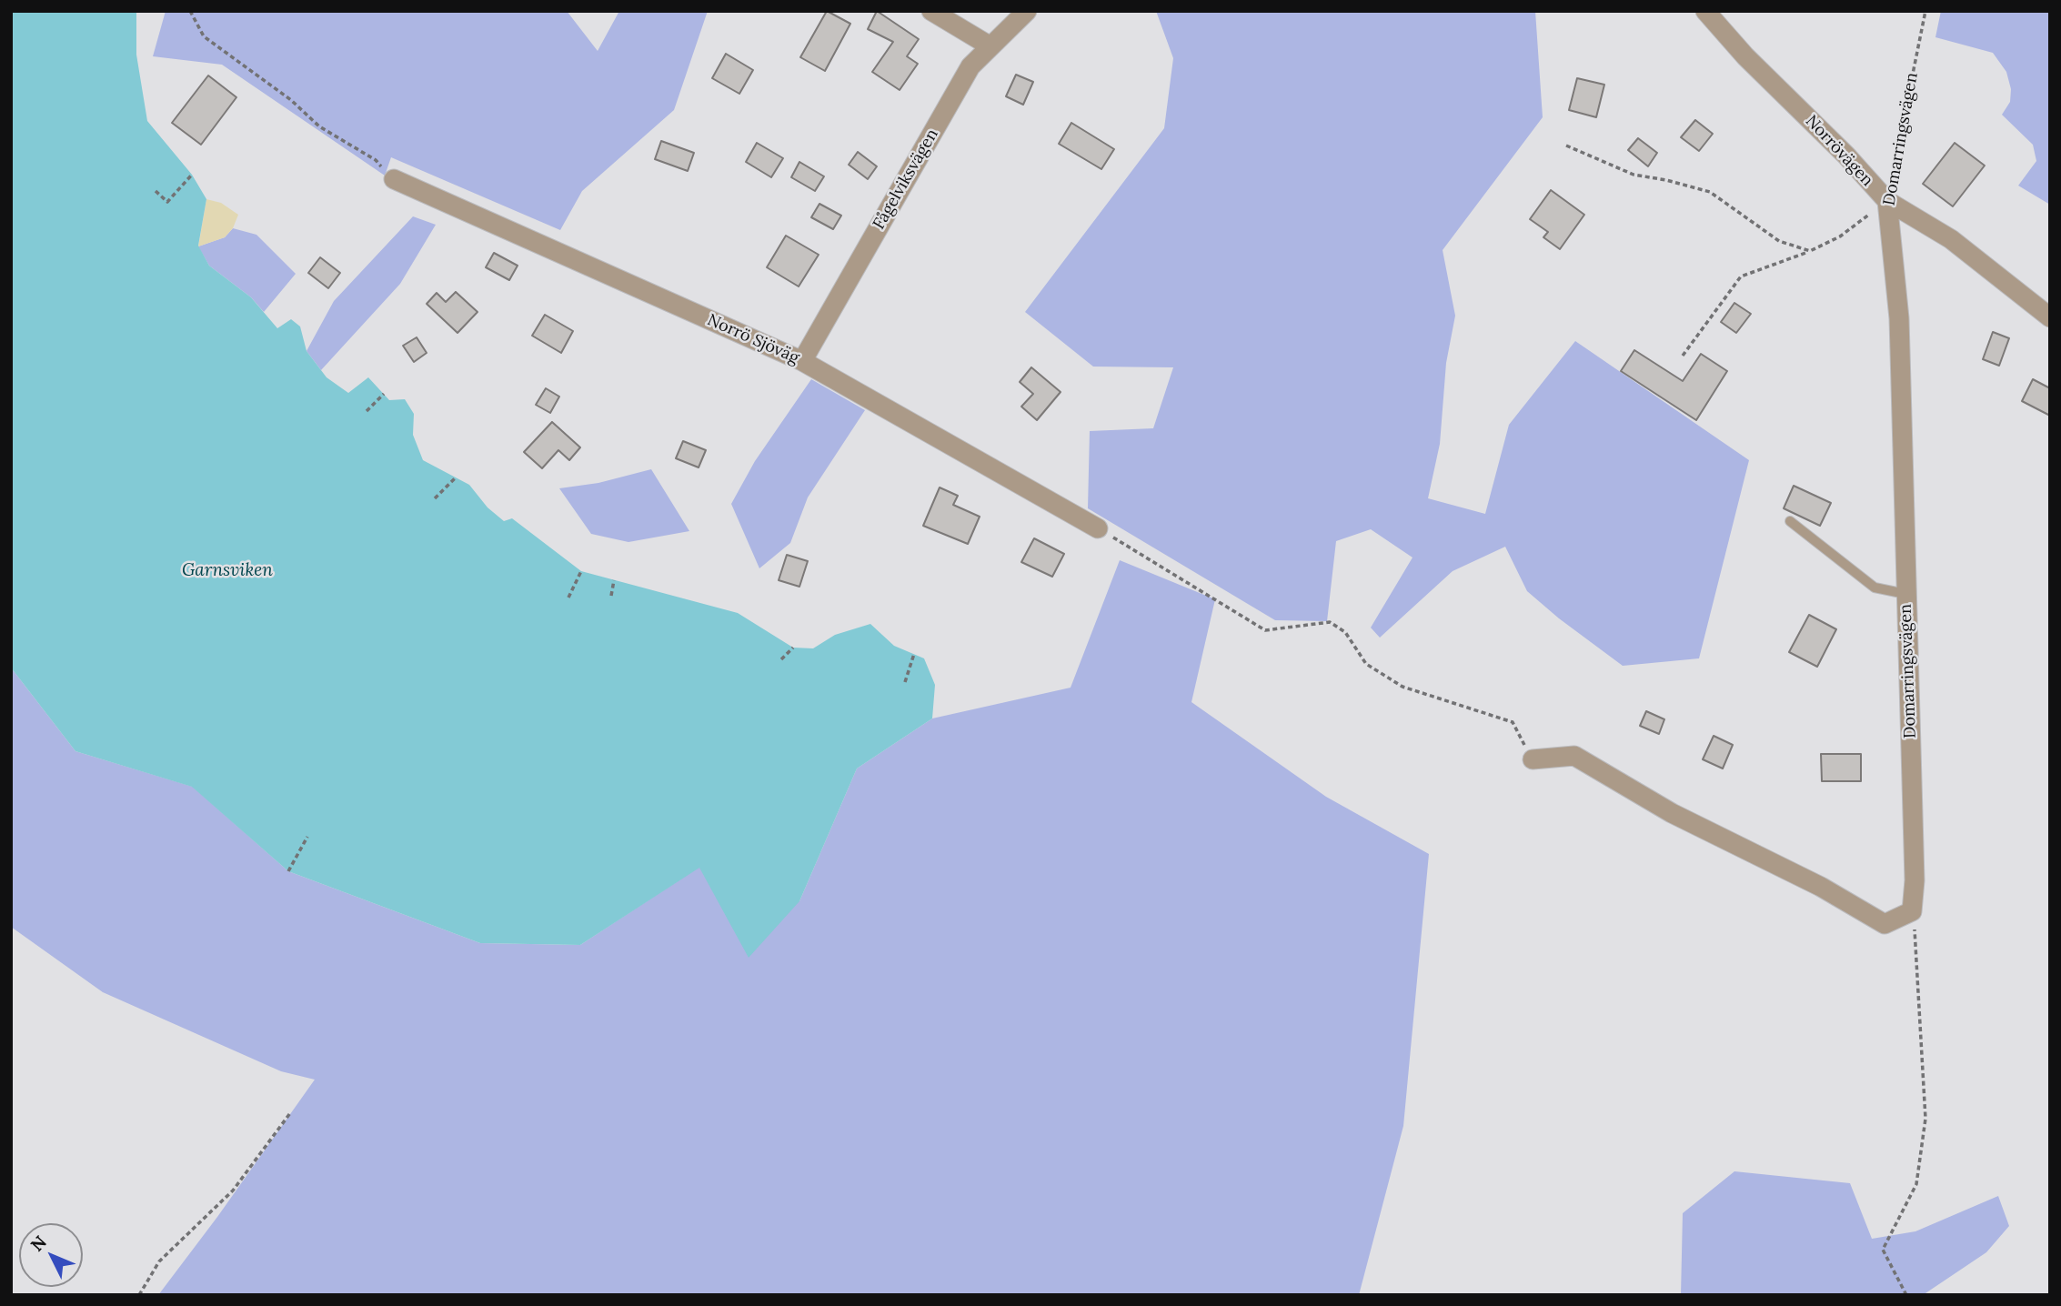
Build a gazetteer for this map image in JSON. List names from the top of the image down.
{
  "streets": {
    "street": [
      "Domarringsvägen",
      "Norrövägen",
      "Fågelviksvägen",
      "Norrö Sjöväg"
    ]
  },
  "crossings": [
    ["Domarringsvägen", "Norrövägen"],
    ["Fågelviksvägen", "Norrö Sjöväg"]
  ],
  "water": ["Garnsviken"],
  "north": "top left"
}
